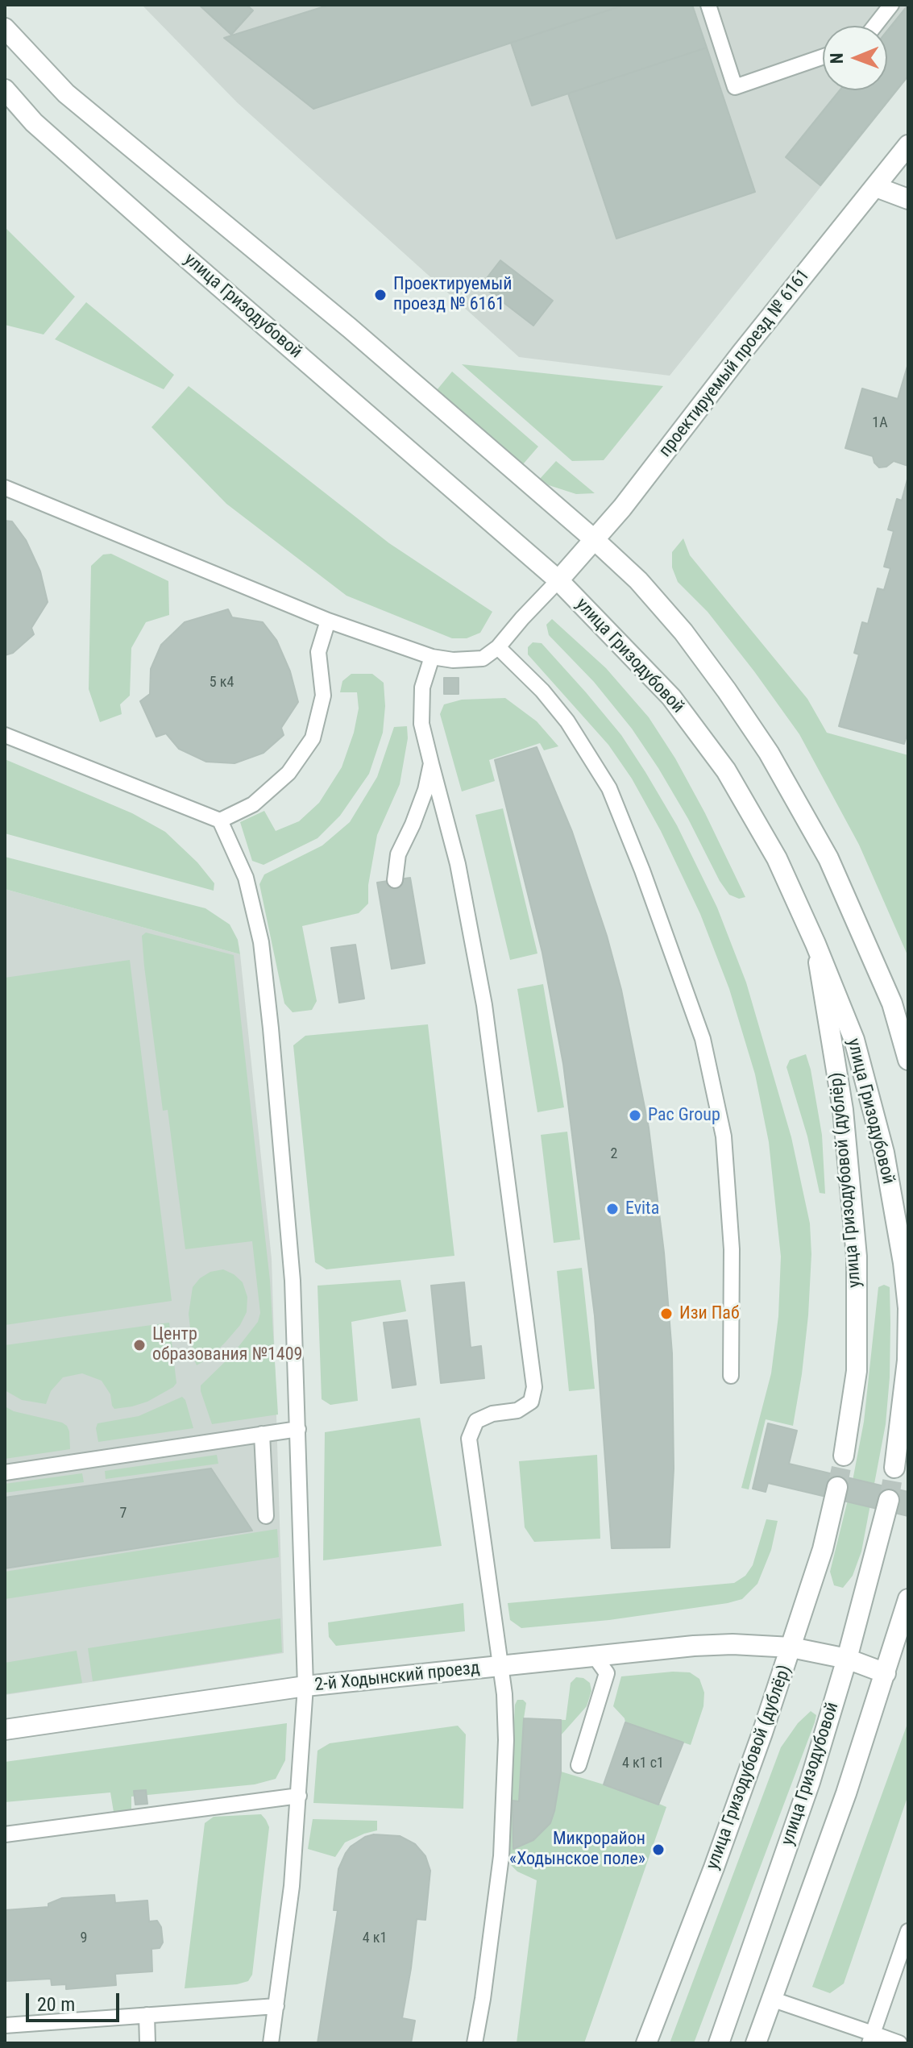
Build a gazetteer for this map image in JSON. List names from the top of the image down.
{
  "streets": {
    "street": [
      "улица Гризодубовой",
      "проектируемый проезд № 6161",
      "улица Гризодубовой (дублёр)",
      "2-й Ходынский проезд"
    ]
  },
  "crossings": [
    ["улица Гризодубовой", "проектируемый проезд № 6161"],
    ["улица Гризодубовой", "улица Гризодубовой (дублёр)"],
    ["улица Гризодубовой", "2-й Ходынский проезд"],
    ["улица Гризодубовой (дублёр)", "2-й Ходынский проезд"]
  ],
  "places": [
    "Проектируемый проезд № 6161",
    "Pac Group",
    "Evita",
    "Изи Паб",
    "Центр образования №1409",
    "Микрорайон «Ходынское поле»"
  ],
  "house_numbers": [
    "1А",
    "5 к4",
    "2",
    "7",
    "4 к1 с1",
    "9",
    "4 к1"
  ],
  "scale_bar": "20 m",
  "north": "left"
}
